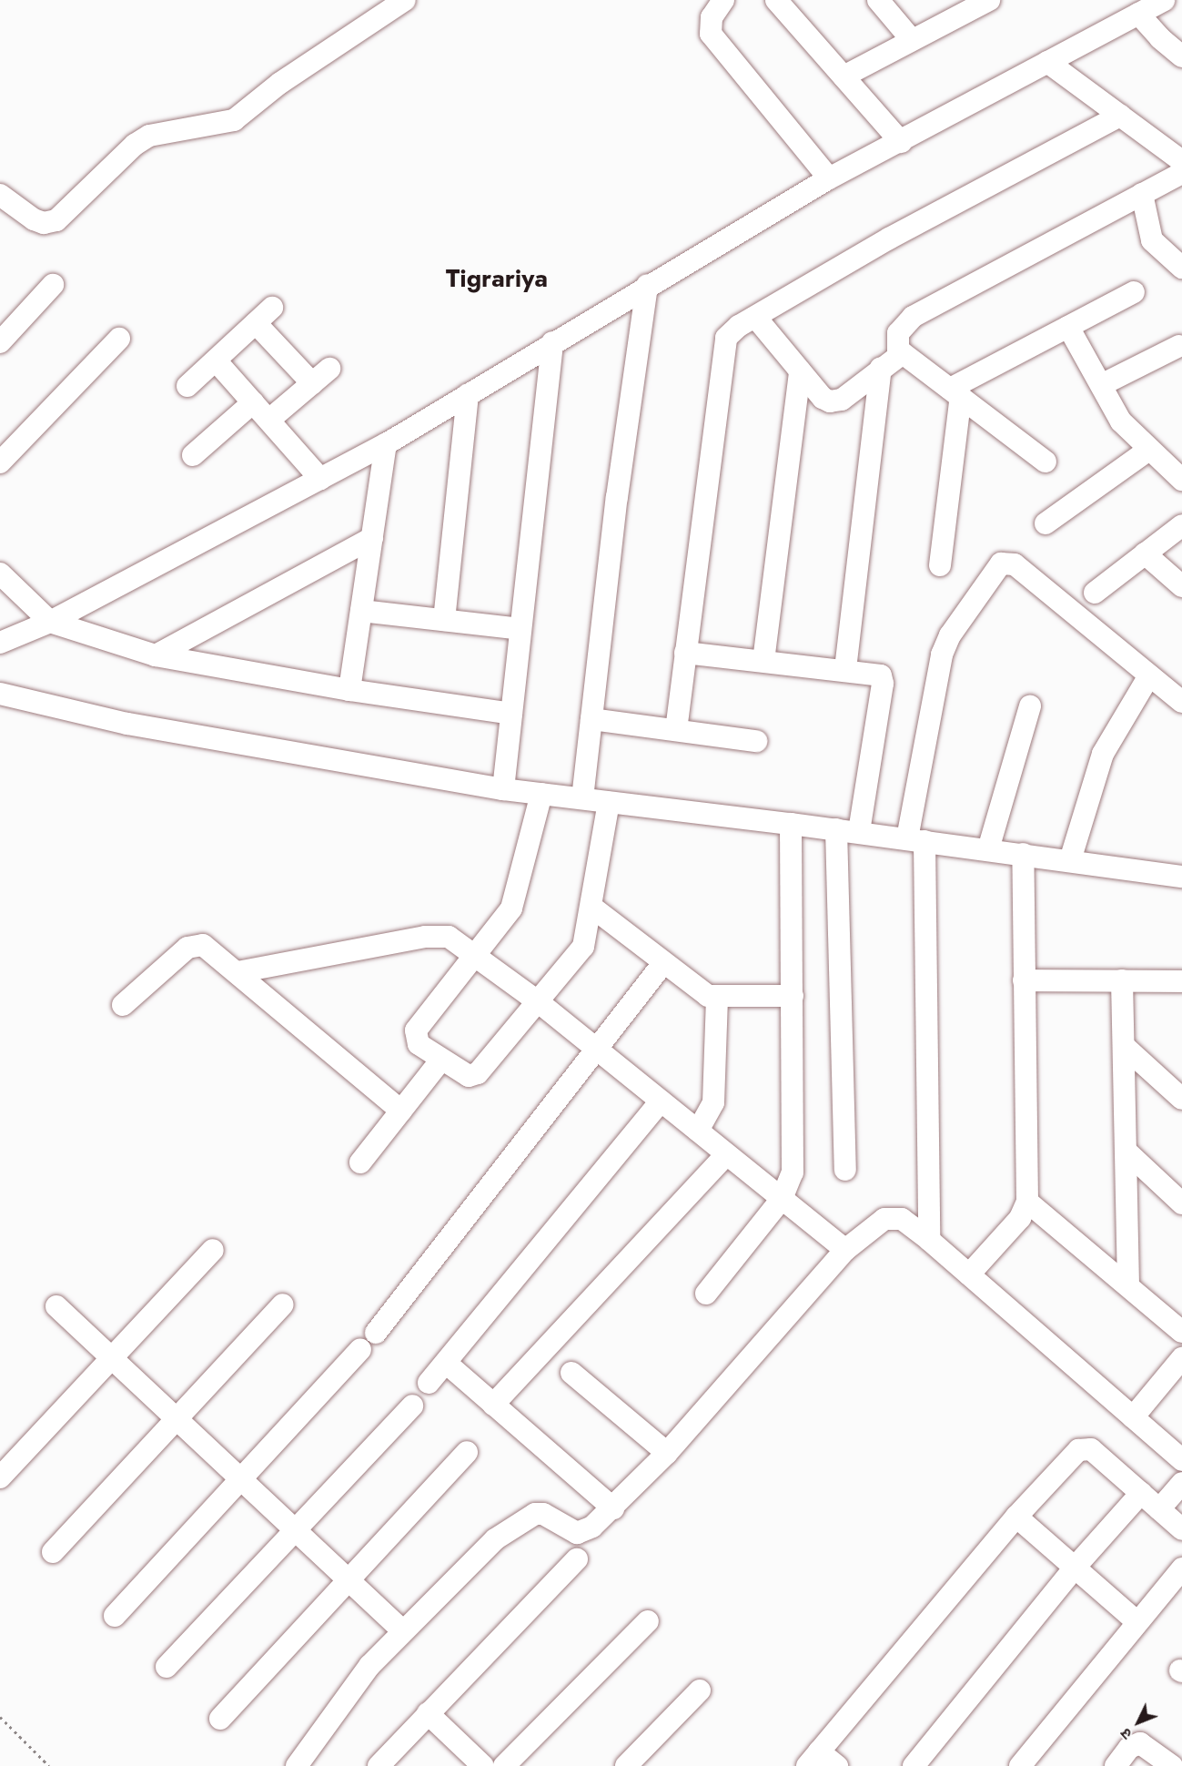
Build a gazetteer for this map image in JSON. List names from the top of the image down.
{
  "districts": ["Tigrariya"],
  "north": "bottom left"
}
